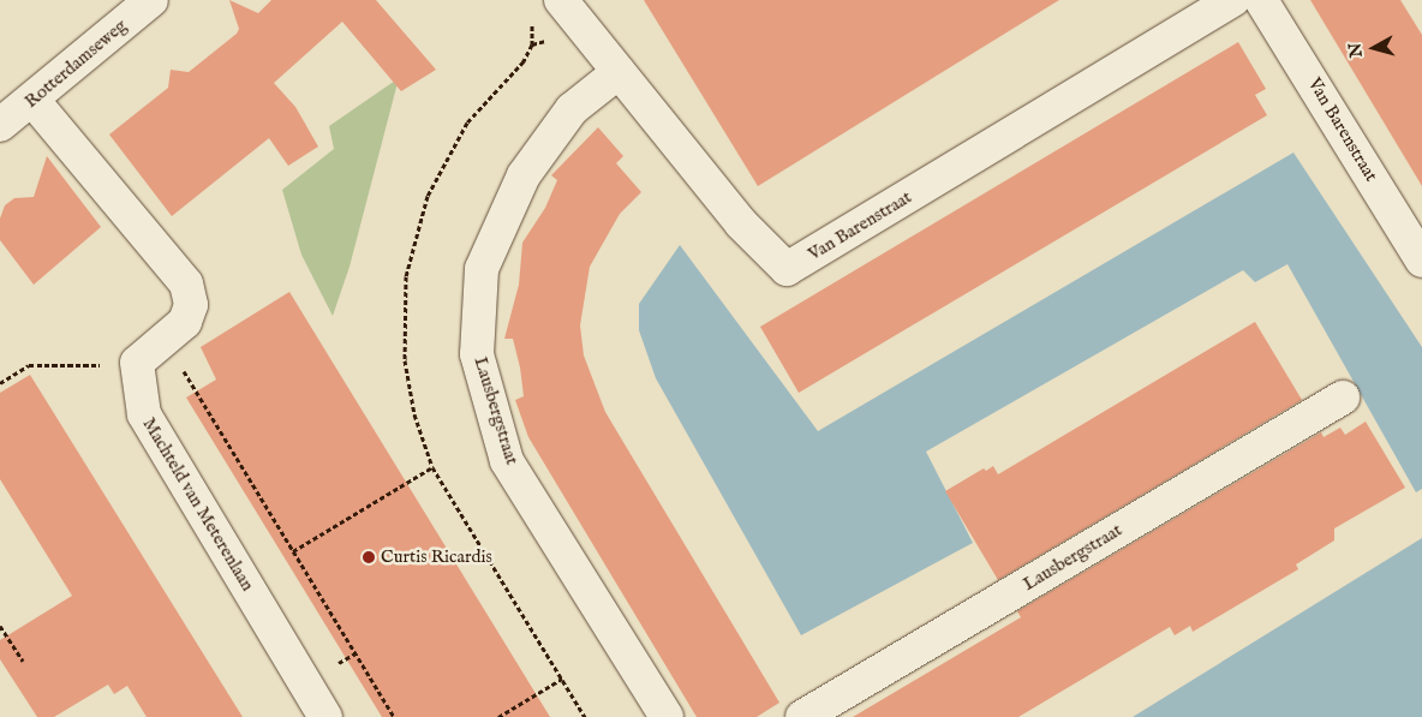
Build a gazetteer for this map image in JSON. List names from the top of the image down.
{
  "streets": {
    "street": [
      "Rotterdamseweg",
      "Van Barenstraat",
      "Lausbergstraat",
      "Machteld van Meterenlaan"
    ]
  },
  "crossings": [
    ["Van Barenstraat", "Lausbergstraat"]
  ],
  "places": ["Curtis Ricardis"],
  "north": "left"
}
